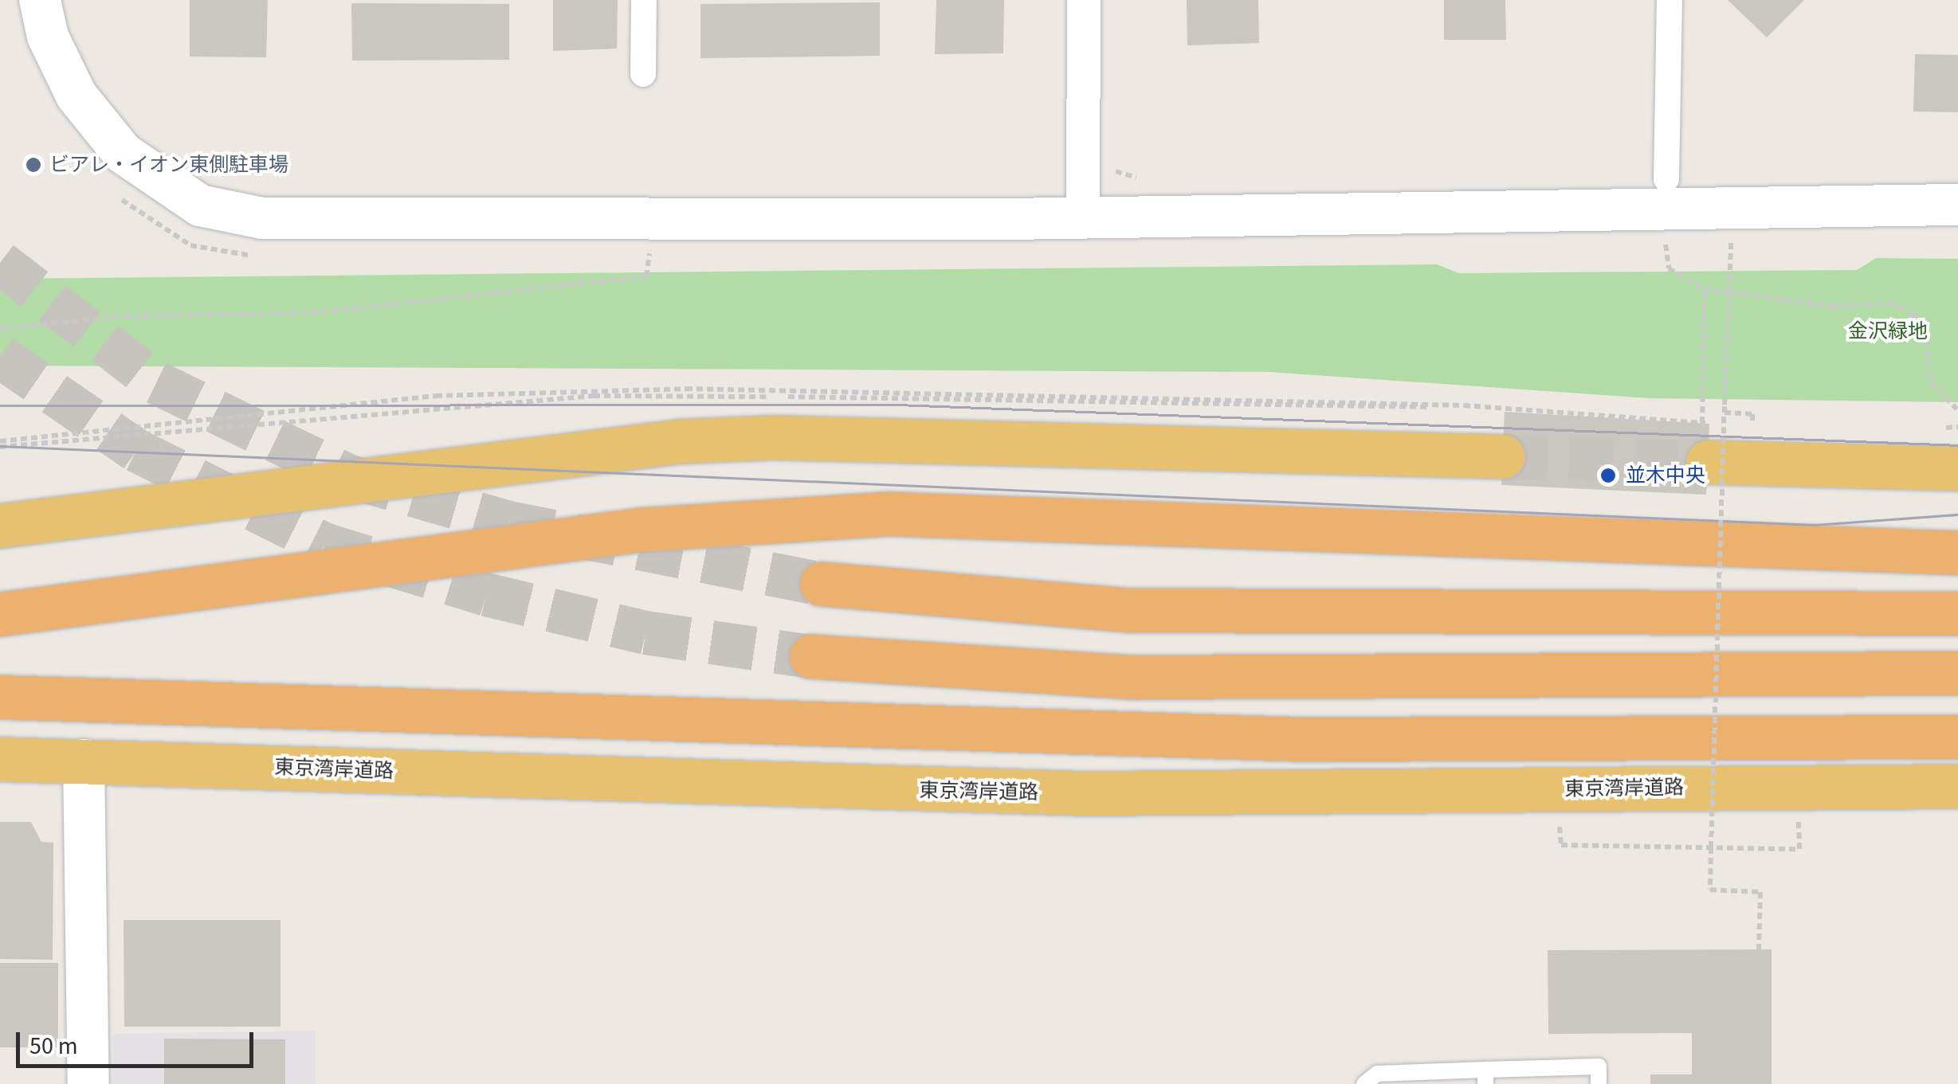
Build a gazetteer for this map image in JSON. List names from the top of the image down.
{
  "streets": {
    "highway": ["東京湾岸道路"]
  },
  "parks": ["金沢緑地"],
  "places": ["ビアレ・イオン東側駐車場", "並木中央"],
  "scale_bar": "50 m"
}
